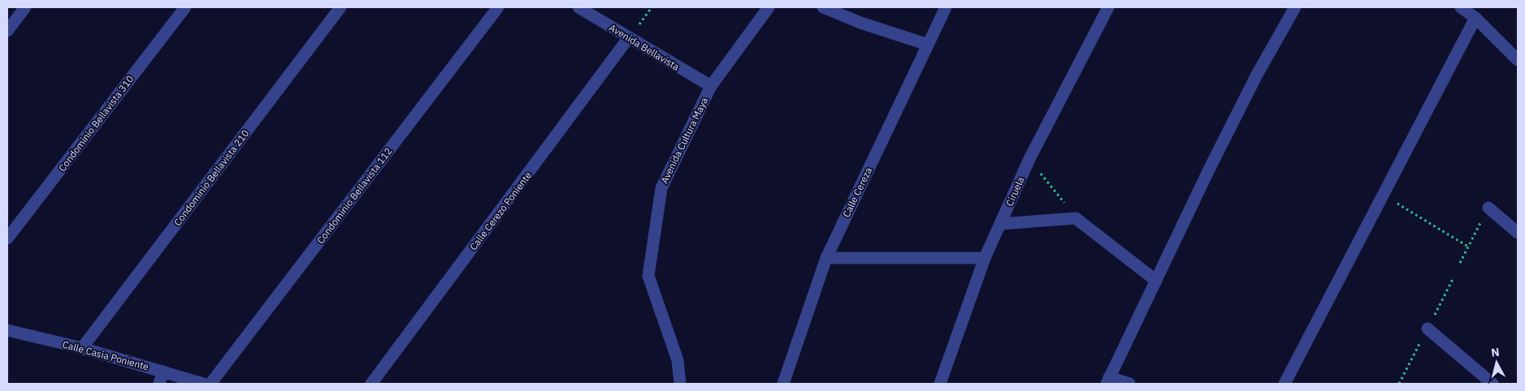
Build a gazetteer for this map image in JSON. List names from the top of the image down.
{
  "streets": {
    "street": [
      "Avenida Bellavista",
      "Condominio Bellavista 310",
      "Avenida Cultura Maya",
      "Condominio Bellavista 210",
      "Ciruela",
      "Calle Cereza",
      "Condominio Bellavista 112",
      "Calle Cerezo Poniente",
      "Calle Casia Poniente"
    ]
  },
  "crossings": [
    ["Avenida Bellavista", "Avenida Cultura Maya"],
    ["Avenida Bellavista", "Calle Cerezo Poniente"],
    ["Condominio Bellavista 210", "Calle Casia Poniente"]
  ],
  "north": "top"
}
